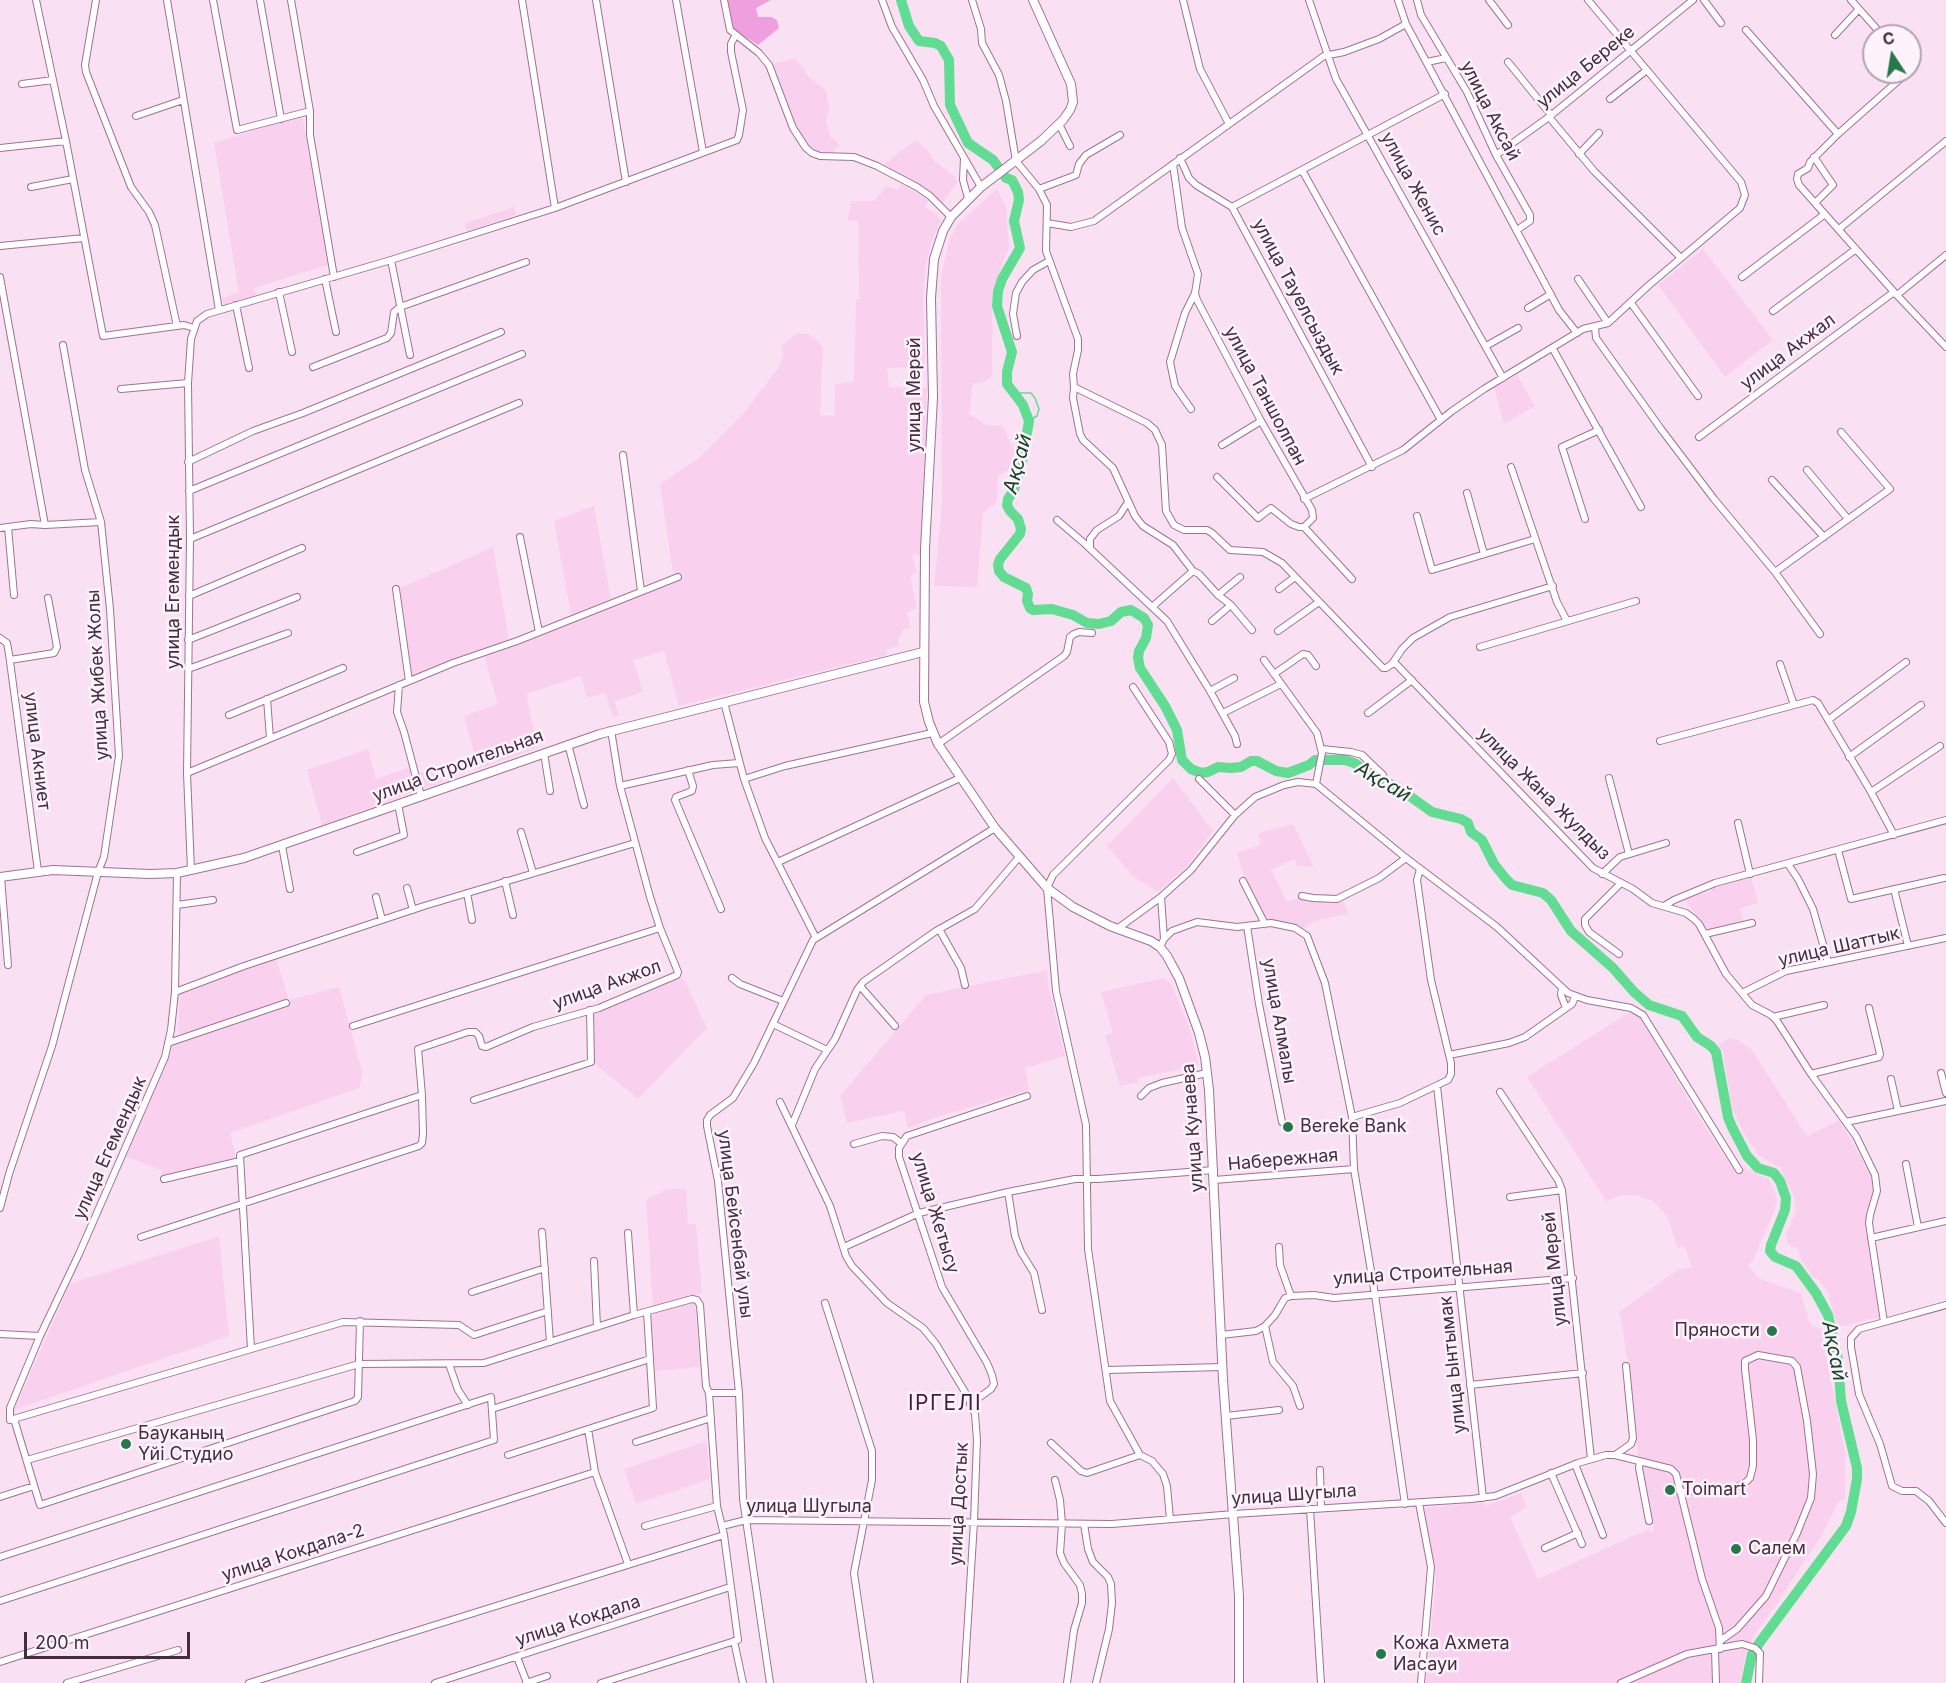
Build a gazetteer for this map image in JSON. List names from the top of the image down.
{
  "streets": {
    "main road": ["улица Мерей", "улица Строительная", "улица Кунаева"],
    "street": [
      "улица Береке",
      "улица Аксай",
      "улица Женис",
      "улица Тауелсыздык",
      "улица Акжал",
      "улица Таншолпан",
      "улица Егемендык",
      "улица Жибек Жолы",
      "улица Акниет",
      "улица Жана Жулдыз",
      "улица Шаттык",
      "улица Акжол",
      "улица Алмалы",
      "Набережная",
      "улица Жетысу",
      "улица Бейсенбай улы",
      "улица Ынтымак",
      "улица Шугыла",
      "улица Достык",
      "улица Кокдала-2",
      "улица Кокдала"
    ]
  },
  "crossings": [
    ["улица Береке", "улица Аксай"],
    ["улица Мерей", "улица Строительная"],
    ["улица Мерей", "улица Шугыла"],
    ["улица Егемендык", "улица Строительная"],
    ["улица Жибек Жолы", "улица Строительная"],
    ["улица Акниет", "улица Строительная"],
    ["улица Строительная", "улица Акжол"],
    ["улица Строительная", "улица Ынтымак"],
    ["улица Жана Жулдыз", "улица Шаттык"],
    ["улица Кунаева", "Набережная"],
    ["улица Кунаева", "улица Шугыла"],
    ["улица Жетысу", "улица Достык"],
    ["улица Бейсенбай улы", "улица Шугыла"],
    ["улица Ынтымак", "улица Шугыла"],
    ["улица Шугыла", "улица Достык"]
  ],
  "districts": ["ІРГЕЛІ"],
  "water": ["Ақсай"],
  "places": [
    "Bereke Bank",
    "Пряности",
    "Бауканың Үйі Студио",
    "Toimart",
    "Салем",
    "Кожа Ахмета Иасауи"
  ],
  "scale_bar": "200 m",
  "north": "top"
}
